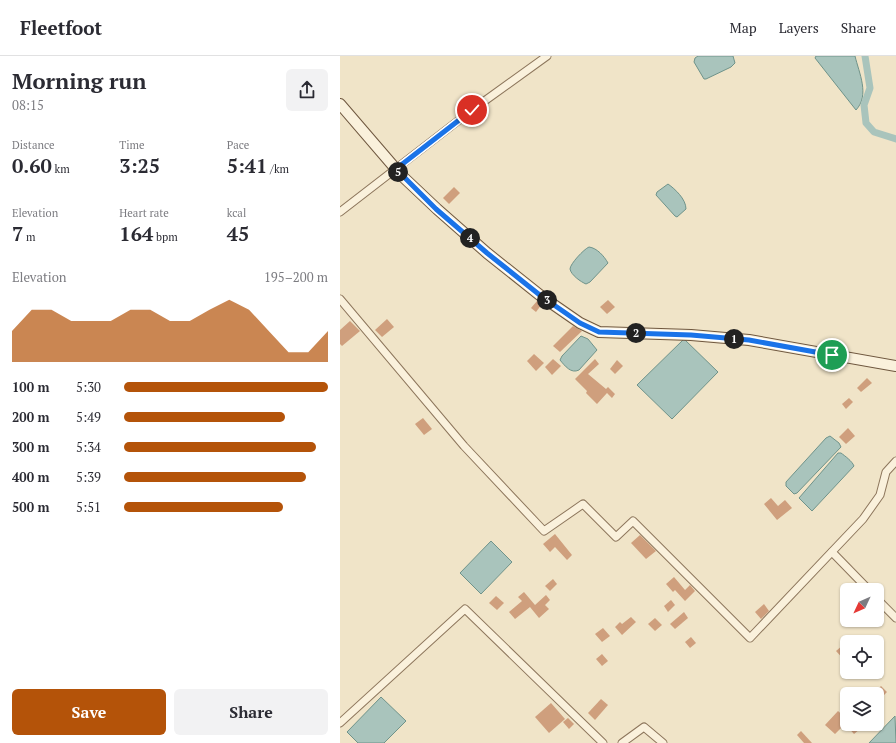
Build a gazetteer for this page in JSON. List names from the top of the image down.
{
  "north": "bottom left",
  "page": {
    "header": "Fleetfoot",
    "nav": ["Map", "Layers", "Share"],
    "heading": ["Morning run", "08:15"],
    "stats": [
      ["Distance", "0.60 km"],
      ["Time", "3:25"],
      ["Pace", "5:41 /km"],
      ["Elevation", "7 m"],
      ["Heart rate", "164 bpm"],
      ["kcal", "45"]
    ],
    "pins": [
      "5",
      "4",
      "3",
      "2",
      "1"
    ],
    "chart": ["Elevation", "195–200 m"],
    "list": [
      {
        "name": "100 m",
        "note": "5:30"
      },
      {
        "name": "200 m",
        "note": "5:49"
      },
      {
        "name": "300 m",
        "note": "5:34"
      },
      {
        "name": "400 m",
        "note": "5:39"
      },
      {
        "name": "500 m",
        "note": "5:51"
      }
    ],
    "buttons": ["Save", "Share"]
  }
}
